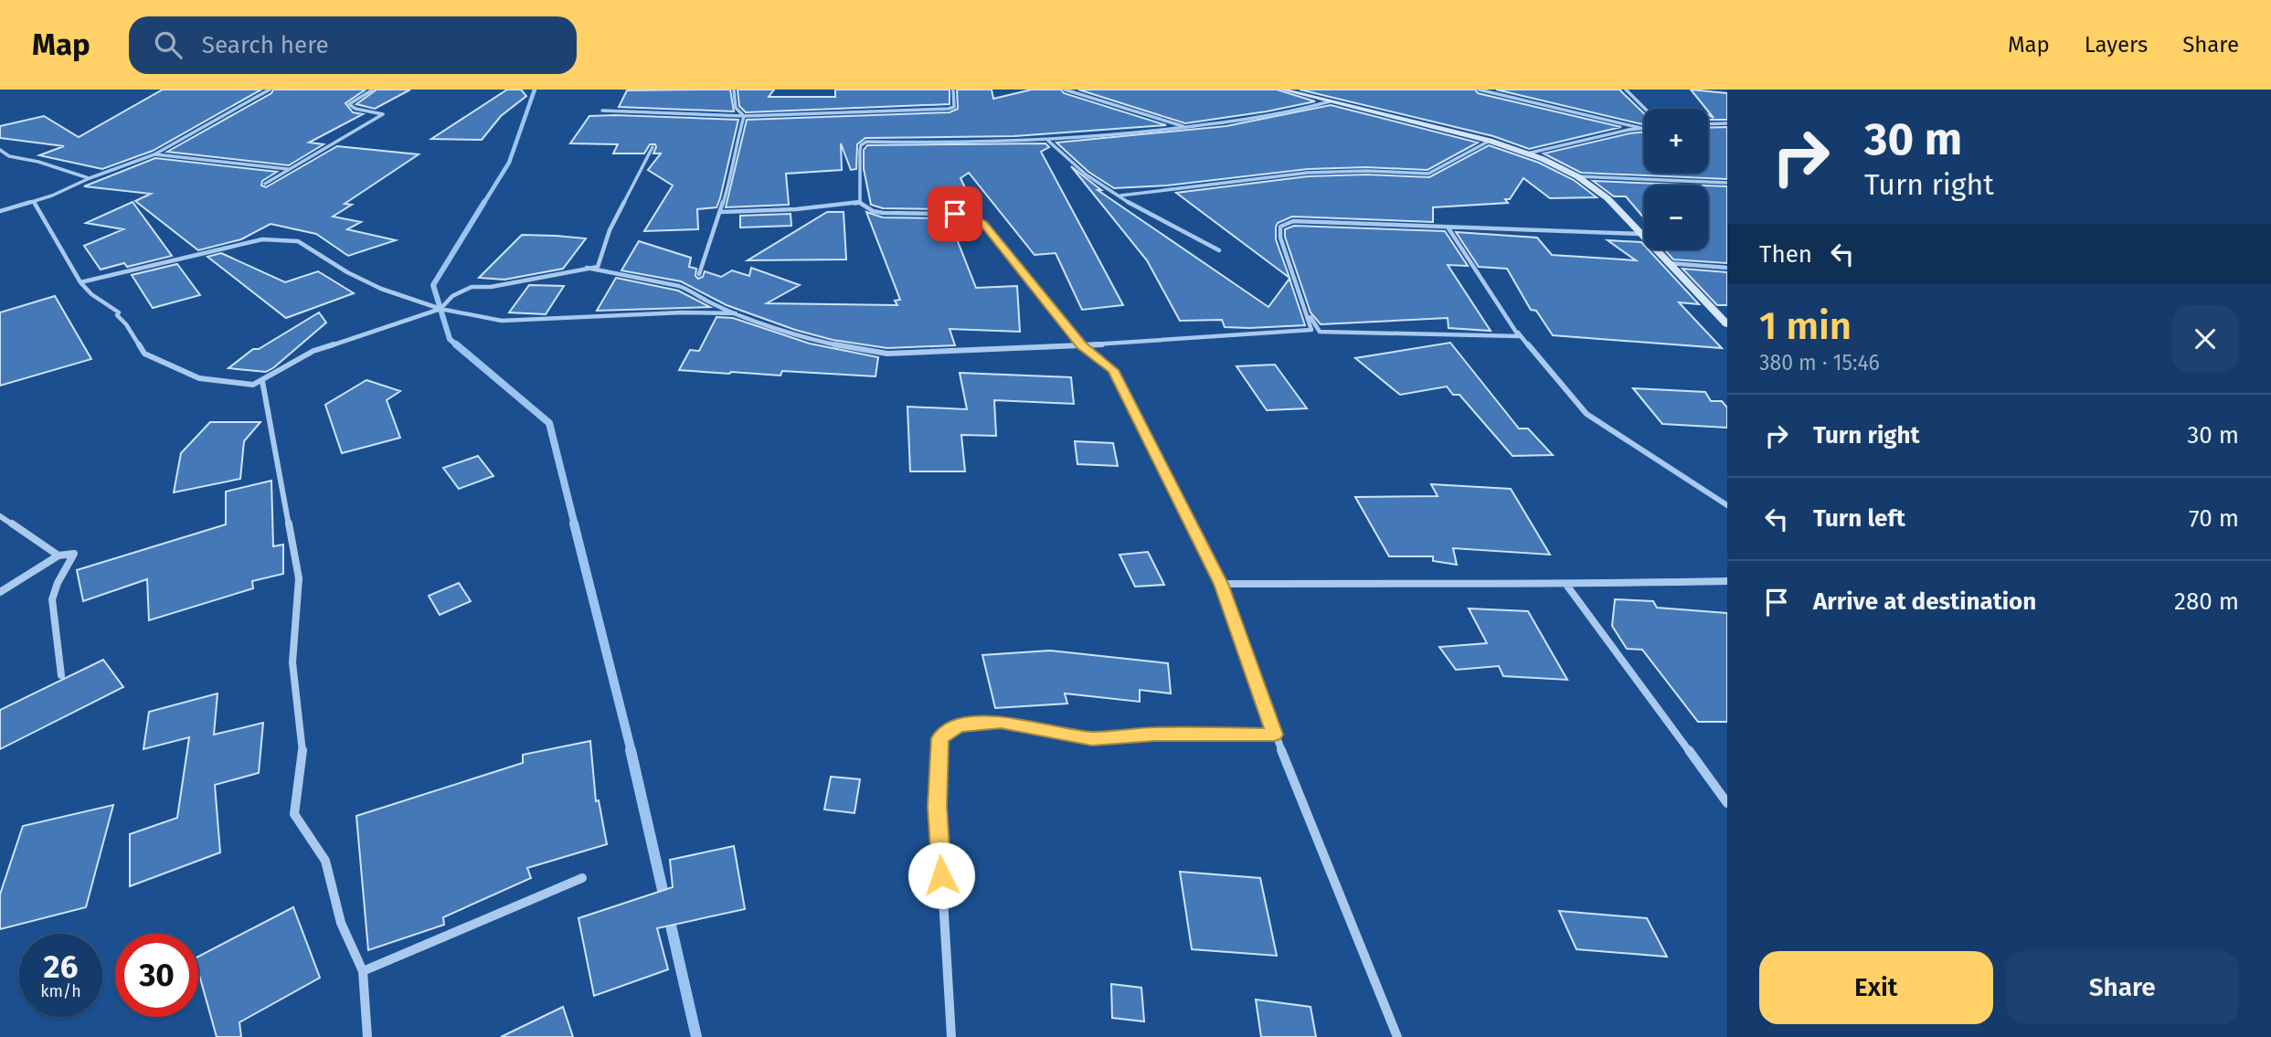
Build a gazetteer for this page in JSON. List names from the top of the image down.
{
  "page": {
    "header": "Map",
    "search": "Search here",
    "nav": ["Map", "Layers", "Share"],
    "turn": ["30 m", "Turn right"],
    "map_buttons": ["+", "−"],
    "then": "Then",
    "heading": ["1 min", "380 m · 15:46"],
    "list": [
      {
        "name": "Turn right",
        "value": "30 m"
      },
      {
        "name": "Turn left",
        "value": "70 m"
      },
      {
        "name": "Arrive at destination",
        "value": "280 m"
      }
    ],
    "speed": "26 km/h",
    "limit": "30",
    "buttons": ["Exit", "Share"]
  }
}
